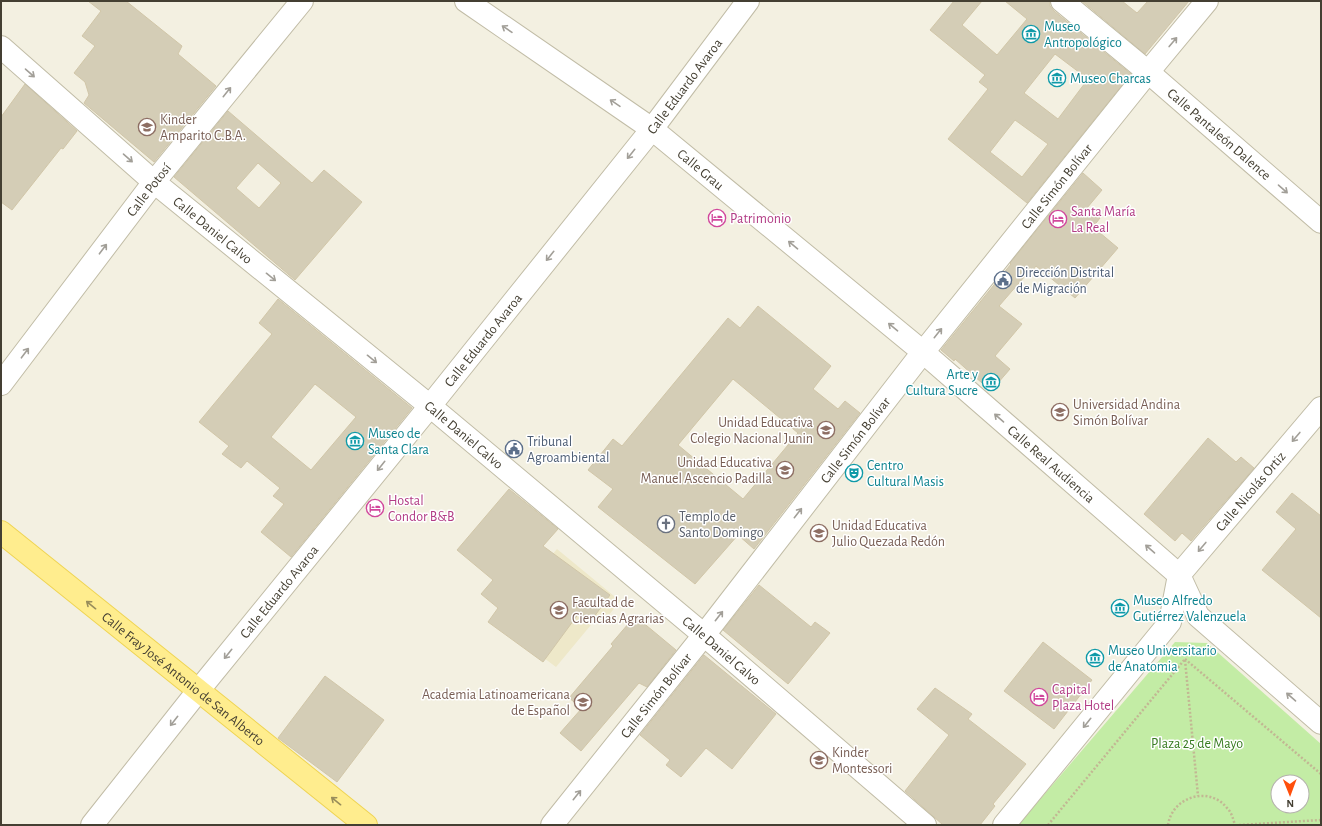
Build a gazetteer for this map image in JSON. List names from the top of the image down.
{
  "streets": {
    "main road": ["Calle Fray José Antonio de San Alberto"],
    "street": [
      "Calle Eduardo Avaroa",
      "Calle Pantaleón Dalence",
      "Calle Grau",
      "Calle Simón Bolívar",
      "Calle Potosí",
      "Calle Daniel Calvo",
      "Calle Real Audiencia",
      "Calle Nicolás Ortiz"
    ]
  },
  "crossings": [
    ["Calle Eduardo Avaroa", "Calle Grau"],
    ["Calle Eduardo Avaroa", "Calle Daniel Calvo"],
    ["Calle Eduardo Avaroa", "Calle Fray José Antonio de San Alberto"],
    ["Calle Pantaleón Dalence", "Calle Simón Bolívar"],
    ["Calle Grau", "Calle Simón Bolívar"],
    ["Calle Grau", "Calle Real Audiencia"],
    ["Calle Simón Bolívar", "Calle Daniel Calvo"],
    ["Calle Simón Bolívar", "Calle Real Audiencia"],
    ["Calle Potosí", "Calle Daniel Calvo"],
    ["Calle Real Audiencia", "Calle Nicolás Ortiz"]
  ],
  "one_way": [
    "Calle Eduardo Avaroa",
    "Calle Pantaleón Dalence",
    "Calle Grau",
    "Calle Simón Bolívar",
    "Calle Potosí",
    "Calle Daniel Calvo",
    "Calle Real Audiencia",
    "Calle Nicolás Ortiz",
    "Calle Fray José Antonio de San Alberto"
  ],
  "parks": ["Plaza 25 de Mayo"],
  "places": {
    "museum": [
      "Museo Antropológico",
      "Museo Charcas",
      "Arte y Cultura Sucre",
      "Museo de Santa Clara",
      "Museo Alfredo Gutiérrez Valenzuela",
      "Museo Universitario de Anatomia"
    ],
    "school or university": [
      "Kinder Amparito C.B.A.",
      "Universidad Andina Simón Bolívar",
      "Unidad Educativa Colegio Nacional Junin",
      "Unidad Educativa Manuel Ascencio Padilla",
      "Unidad Educativa Julio Quezada Redón",
      "Facultad de Ciencias Agrarias",
      "Academia Latinoamericana de Español",
      "Kinder Montessori"
    ],
    "hotel": [
      "Patrimonio",
      "Santa María La Real",
      "Hostal Condor B&B",
      "Capital Plaza Hotel"
    ],
    "public building": ["Dirección Distrital de Migración", "Tribunal Agroambiental"],
    "theatre": ["Centro Cultural Masis"],
    "church": ["Templo de Santo Domingo"]
  },
  "north": "bottom"
}
